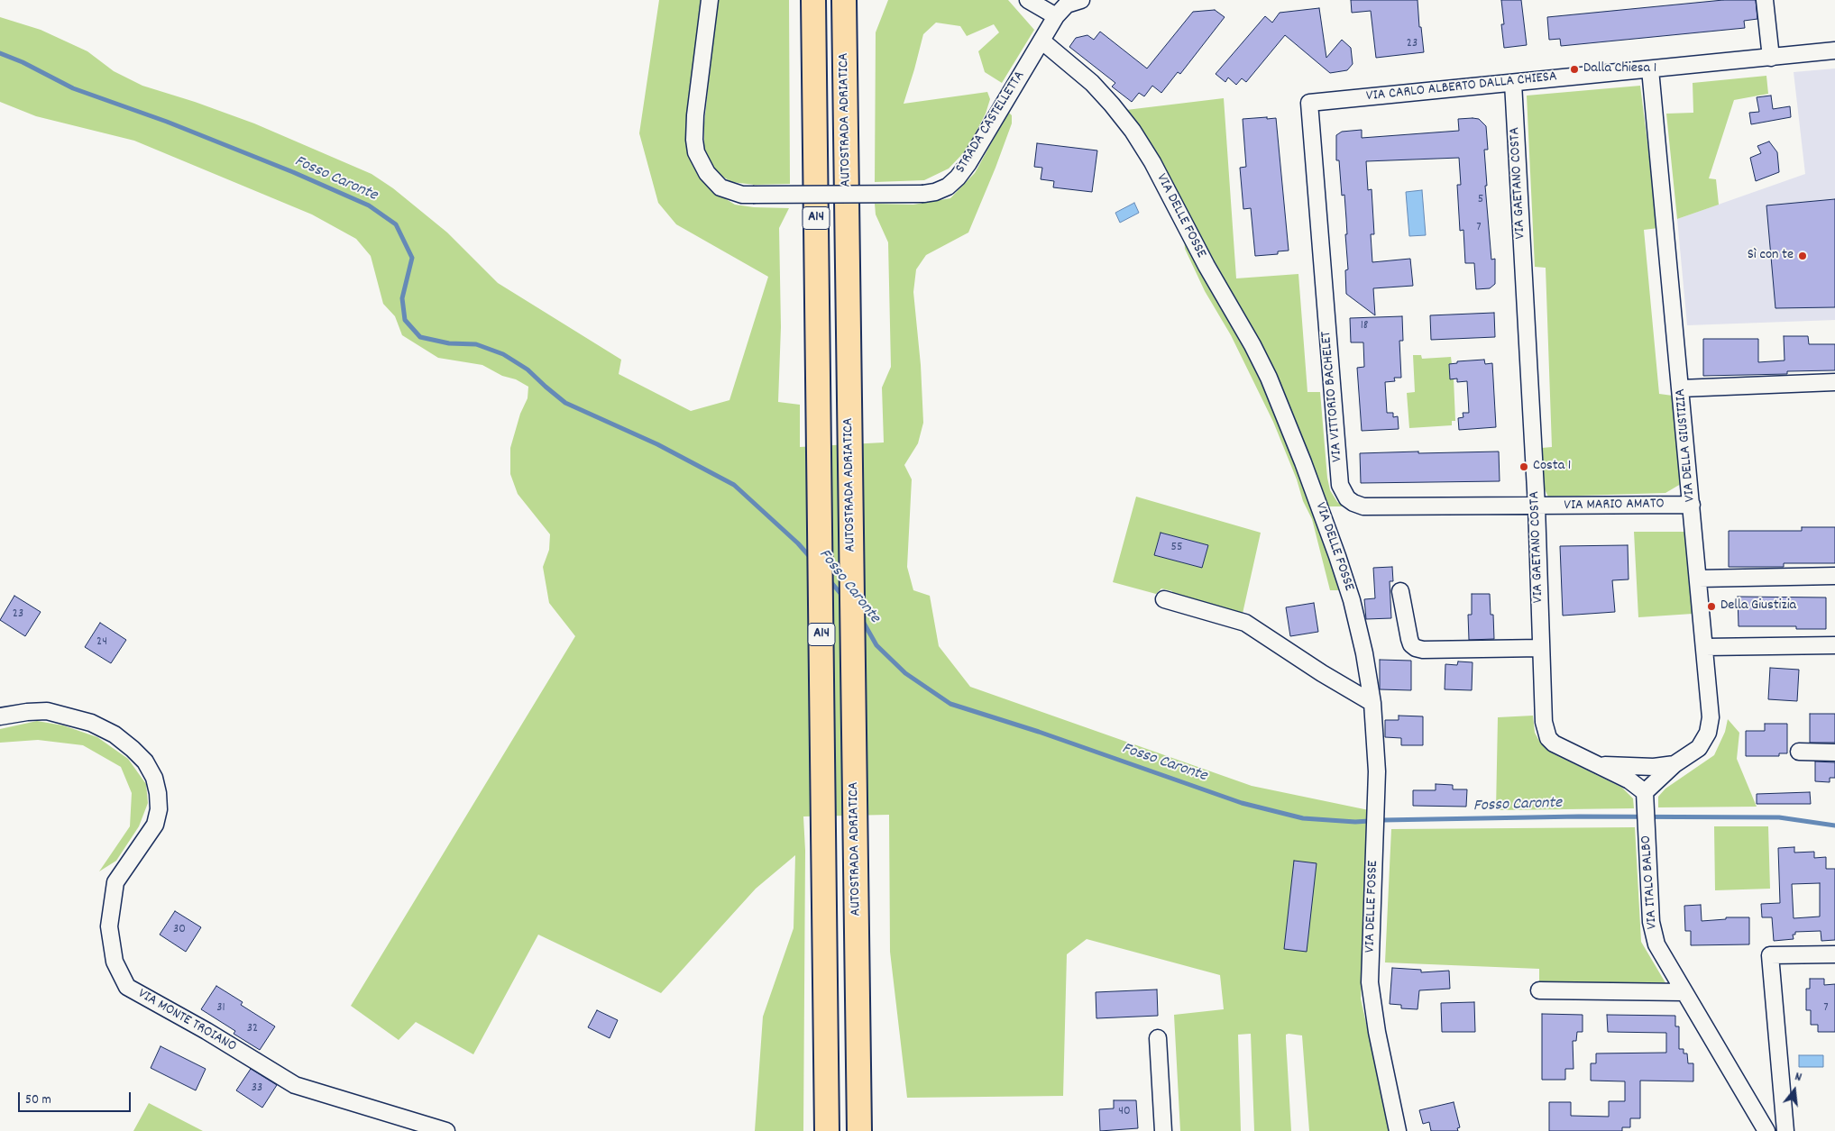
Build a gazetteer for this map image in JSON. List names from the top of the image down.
{
  "streets": {
    "highway": ["AUTOSTRADA ADRIATICA", "A14"],
    "street": [
      "VIA CARLO ALBERTO DALLA CHIESA",
      "STRADA CASTELLETTA",
      "VIA GAETANO COSTA",
      "VIA DELLE FOSSE",
      "VIA VITTORIO BACHELET",
      "VIA DELLA GIUSTIZIA",
      "VIA MARIO AMATO",
      "VIA ITALO BALBO",
      "VIA MONTE TROIANO"
    ]
  },
  "crossings": [
    ["VIA CARLO ALBERTO DALLA CHIESA", "VIA GAETANO COSTA"],
    ["VIA CARLO ALBERTO DALLA CHIESA", "VIA VITTORIO BACHELET"],
    ["VIA CARLO ALBERTO DALLA CHIESA", "VIA DELLA GIUSTIZIA"],
    ["STRADA CASTELLETTA", "VIA DELLE FOSSE"],
    ["VIA GAETANO COSTA", "VIA VITTORIO BACHELET"],
    ["VIA GAETANO COSTA", "VIA DELLA GIUSTIZIA"],
    ["VIA GAETANO COSTA", "VIA MARIO AMATO"],
    ["VIA GAETANO COSTA", "VIA ITALO BALBO"],
    ["VIA VITTORIO BACHELET", "VIA MARIO AMATO"],
    ["VIA DELLA GIUSTIZIA", "VIA MARIO AMATO"],
    ["VIA DELLA GIUSTIZIA", "VIA ITALO BALBO"]
  ],
  "water": ["Fosso Caronte"],
  "places": [
    "Dalla Chiesa 1",
    "Sì con te",
    "Costa 1",
    "Della Giustizia"
  ],
  "house_numbers": [
    "23",
    "5",
    "7",
    "18",
    "55",
    "23",
    "24",
    "30",
    "31",
    "7",
    "32",
    "33",
    "40"
  ],
  "scale_bar": "50 m",
  "north": "top"
}
